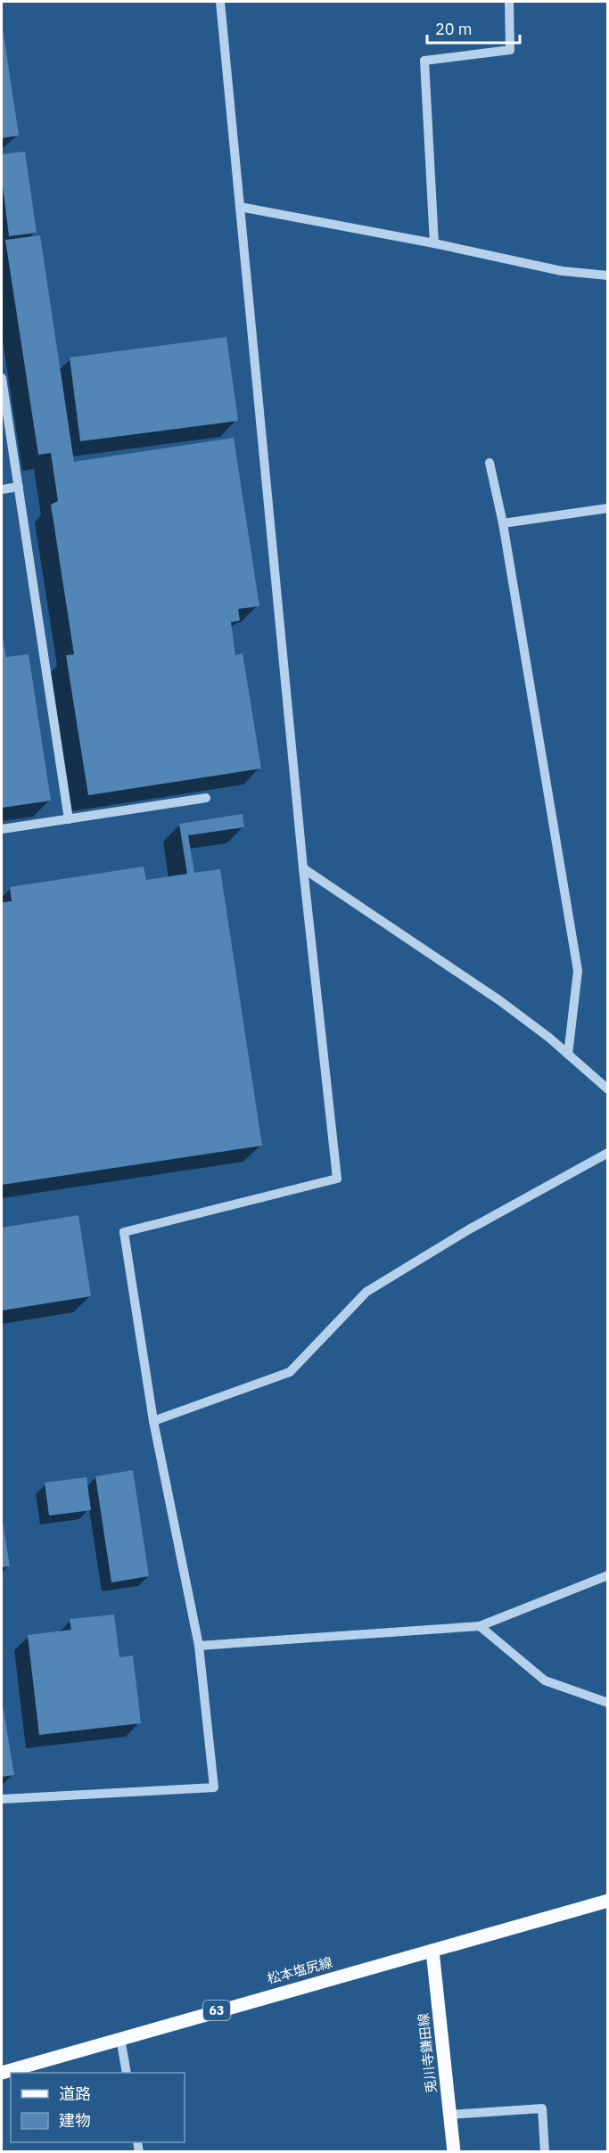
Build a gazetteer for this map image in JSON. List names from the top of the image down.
{
  "streets": {
    "main road": ["松本塩尻線", "63", "兎川寺鎌田線"]
  },
  "crossings": [
    ["松本塩尻線", "兎川寺鎌田線"]
  ],
  "legend": ["道路", "建物"],
  "scale_bar": "20 m"
}
